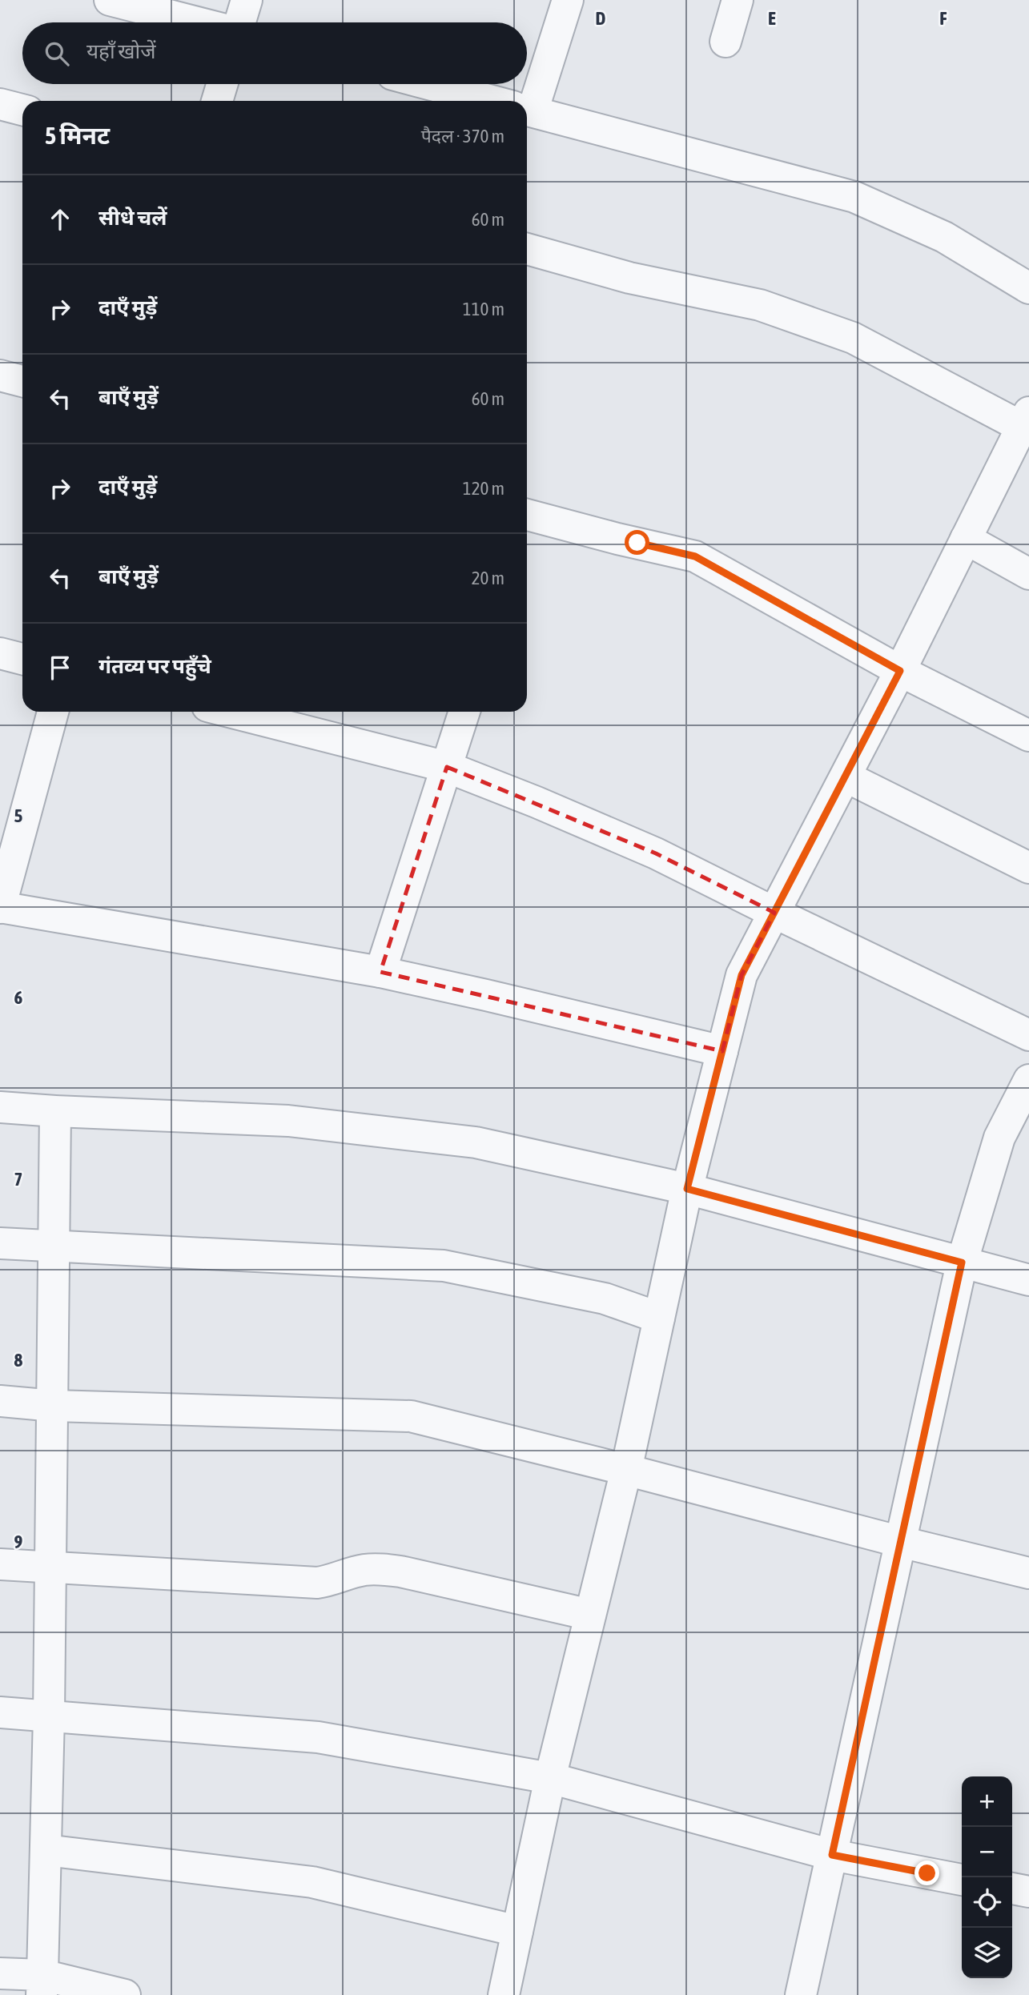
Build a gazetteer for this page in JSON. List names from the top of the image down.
{
  "page": {
    "search": "यहाँ खोजें",
    "heading": ["5 मिनट", "पैदल · 370 m"],
    "list": [
      ["सीधे चलें", "60 m"],
      ["दाएँ मुड़ें", "110 m"],
      ["बाएँ मुड़ें", "60 m"],
      ["दाएँ मुड़ें", "120 m"],
      ["बाएँ मुड़ें", "20 m"],
      "गंतव्य पर पहुँचे"
    ],
    "map_buttons": ["+", "−"]
  },
  "grid": {
    "columns": ["D", "E", "F"],
    "rows": [
      "5",
      "6",
      "7",
      "8",
      "9"
    ]
  }
}
